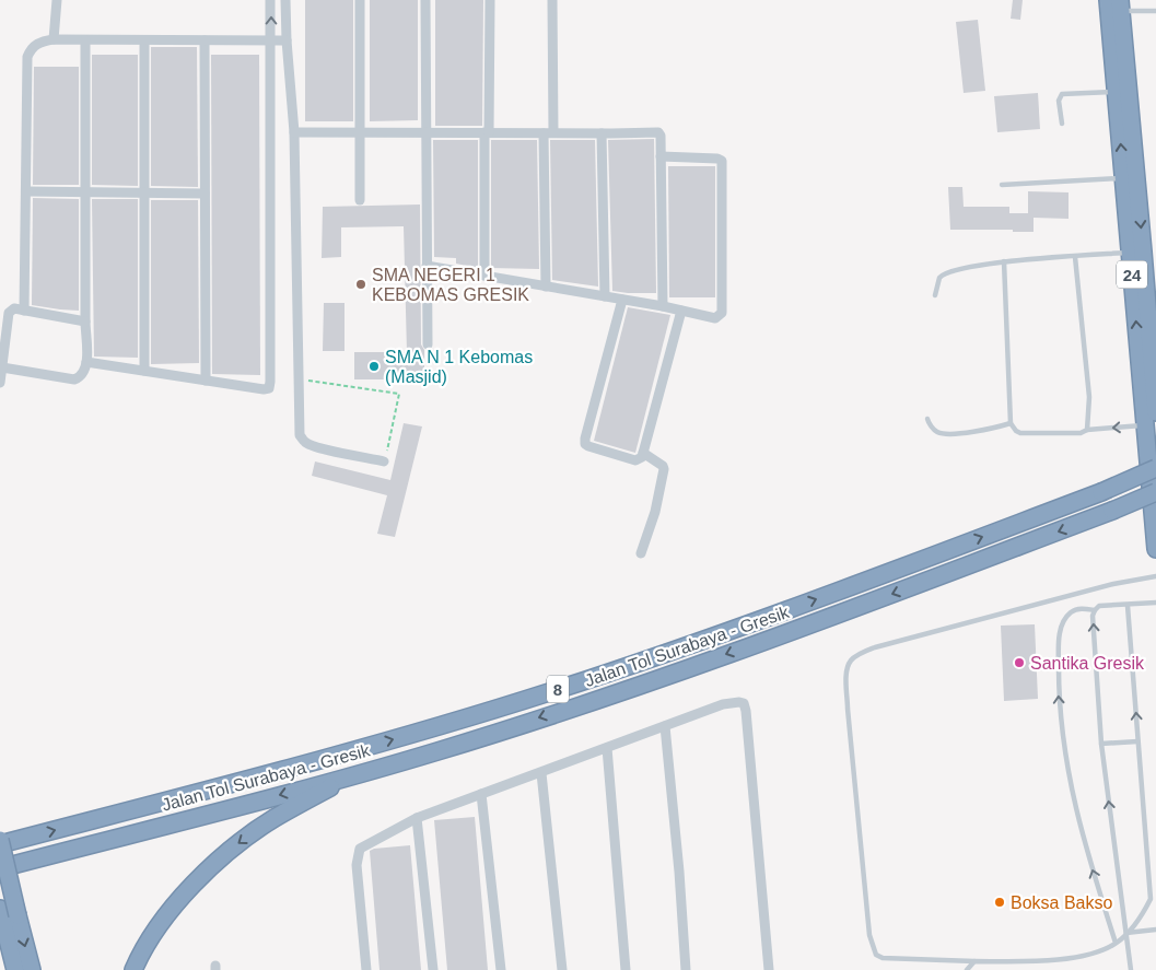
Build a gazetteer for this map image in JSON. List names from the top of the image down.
{
  "streets": {
    "highway": ["24", "Jalan Tol Surabaya - Gresik", "8"]
  },
  "places": [
    "SMA NEGERI 1 KEBOMAS GRESIK",
    "SMA N 1 Kebomas (Masjid)",
    "Santika Gresik",
    "Boksa Bakso"
  ]
}
